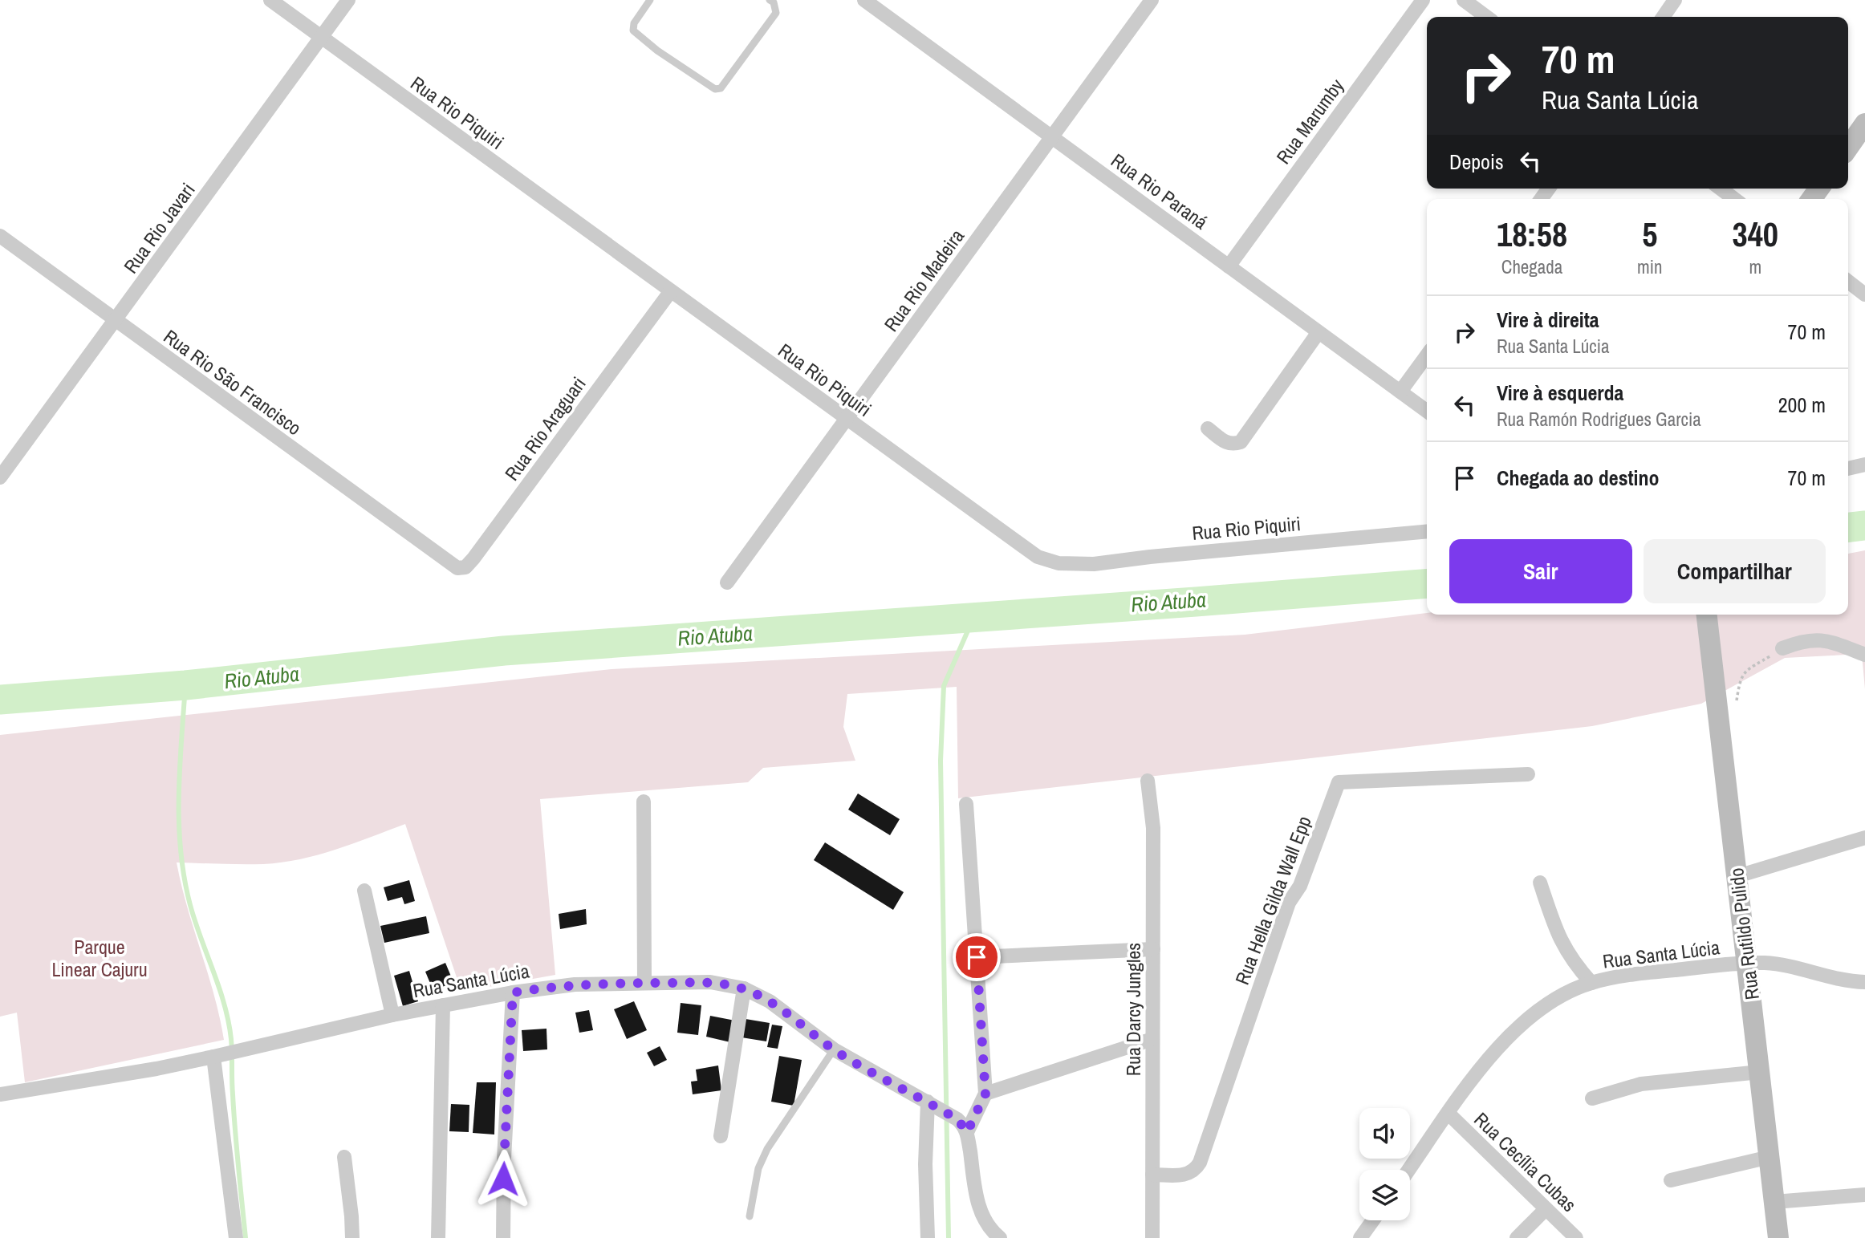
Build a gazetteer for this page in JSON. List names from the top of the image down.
{
  "streets": {
    "street": [
      "Rua Rio Piquiri",
      "Rua Marumby",
      "Rua Rio Paraná",
      "Rua Rio Javari",
      "Rua Rio Madeira",
      "Rua Rio São Francisco",
      "Rua Rio Araguari",
      "Rua Hella Gilda Wall Epp",
      "Rua Rutildo Pulido",
      "Rua Santa Lúcia",
      "Rua Darcy Jungles",
      "Rua Cecília Cubas"
    ]
  },
  "crossings": [
    ["Rua Rio Piquiri", "Rua Rio Javari"],
    ["Rua Rio Piquiri", "Rua Rio Madeira"],
    ["Rua Rio Piquiri", "Rua Rio Araguari"],
    ["Rua Marumby", "Rua Rio Paraná"],
    ["Rua Rio Paraná", "Rua Rio Madeira"],
    ["Rua Rio Javari", "Rua Rio São Francisco"],
    ["Rua Rio São Francisco", "Rua Rio Araguari"],
    ["Rua Hella Gilda Wall Epp", "Rua Darcy Jungles"],
    ["Rua Rutildo Pulido", "Rua Santa Lúcia"],
    ["Rua Santa Lúcia", "Rua Cecília Cubas"]
  ],
  "water": ["Rio Atuba"],
  "parks": ["Parque Linear Cajuru"],
  "page": {
    "turn": ["70 m", "Rua Santa Lúcia"],
    "then": "Depois",
    "eta": [
      "18:58",
      "Chegada",
      "5",
      "min",
      "340",
      "m"
    ],
    "list": [
      {
        "name": "Vire à direita",
        "note": "Rua Santa Lúcia",
        "value": "70 m"
      },
      {
        "name": "Vire à esquerda",
        "note": "Rua Ramón Rodrigues Garcia",
        "value": "200 m"
      },
      {
        "name": "Chegada ao destino",
        "value": "70 m"
      }
    ],
    "buttons": ["Sair", "Compartilhar"]
  }
}
